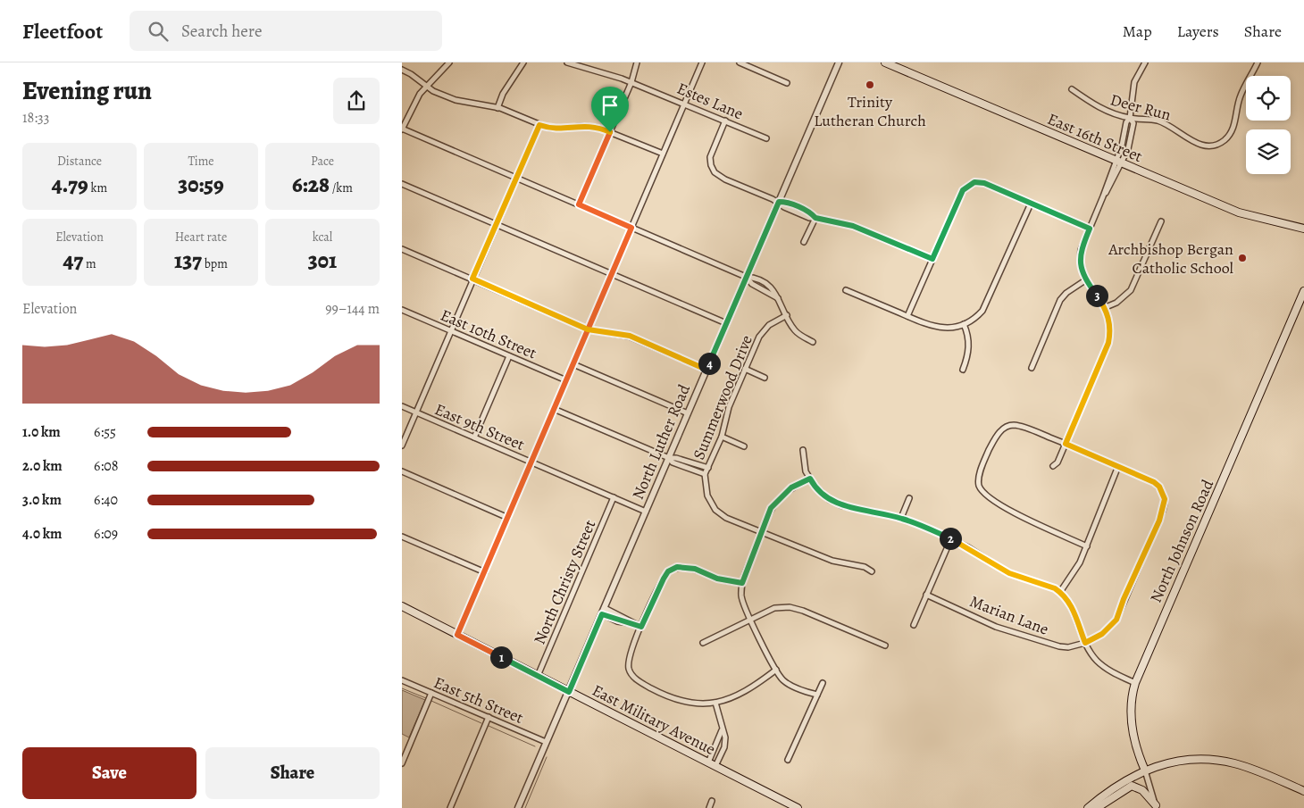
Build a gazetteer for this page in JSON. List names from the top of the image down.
{
  "streets": {
    "main road": ["East 16th Street", "North Johnson Road", "East Military Avenue"],
    "street": [
      "Estes Lane",
      "Deer Run",
      "East 10th Street",
      "Summerwood Drive",
      "East 9th Street",
      "North Luther Road",
      "North Christy Street",
      "Marian Lane",
      "East 5th Street"
    ]
  },
  "crossings": [
    ["East 9th Street", "North Luther Road"],
    ["East 9th Street", "North Christy Street"],
    ["North Luther Road", "East 5th Street"],
    ["North Luther Road", "East Military Avenue"],
    ["North Christy Street", "East Military Avenue"]
  ],
  "places": ["Trinity Lutheran Church", "Archbishop Bergan Catholic School"],
  "page": {
    "header": "Fleetfoot",
    "search": "Search here",
    "nav": ["Map", "Layers", "Share"],
    "heading": ["Evening run", "18:33"],
    "stats": [
      ["Distance", "4.79 km"],
      ["Time", "30:59"],
      ["Pace", "6:28 /km"],
      ["Elevation", "47 m"],
      ["Heart rate", "137 bpm"],
      ["kcal", "301"]
    ],
    "pins": [
      "3",
      "4",
      "2",
      "1"
    ],
    "chart": ["Elevation", "99–144 m"],
    "list": [
      {
        "name": "1.0 km",
        "note": "6:55"
      },
      {
        "name": "2.0 km",
        "note": "6:08"
      },
      {
        "name": "3.0 km",
        "note": "6:40"
      },
      {
        "name": "4.0 km",
        "note": "6:09"
      }
    ],
    "buttons": ["Save", "Share"]
  }
}
